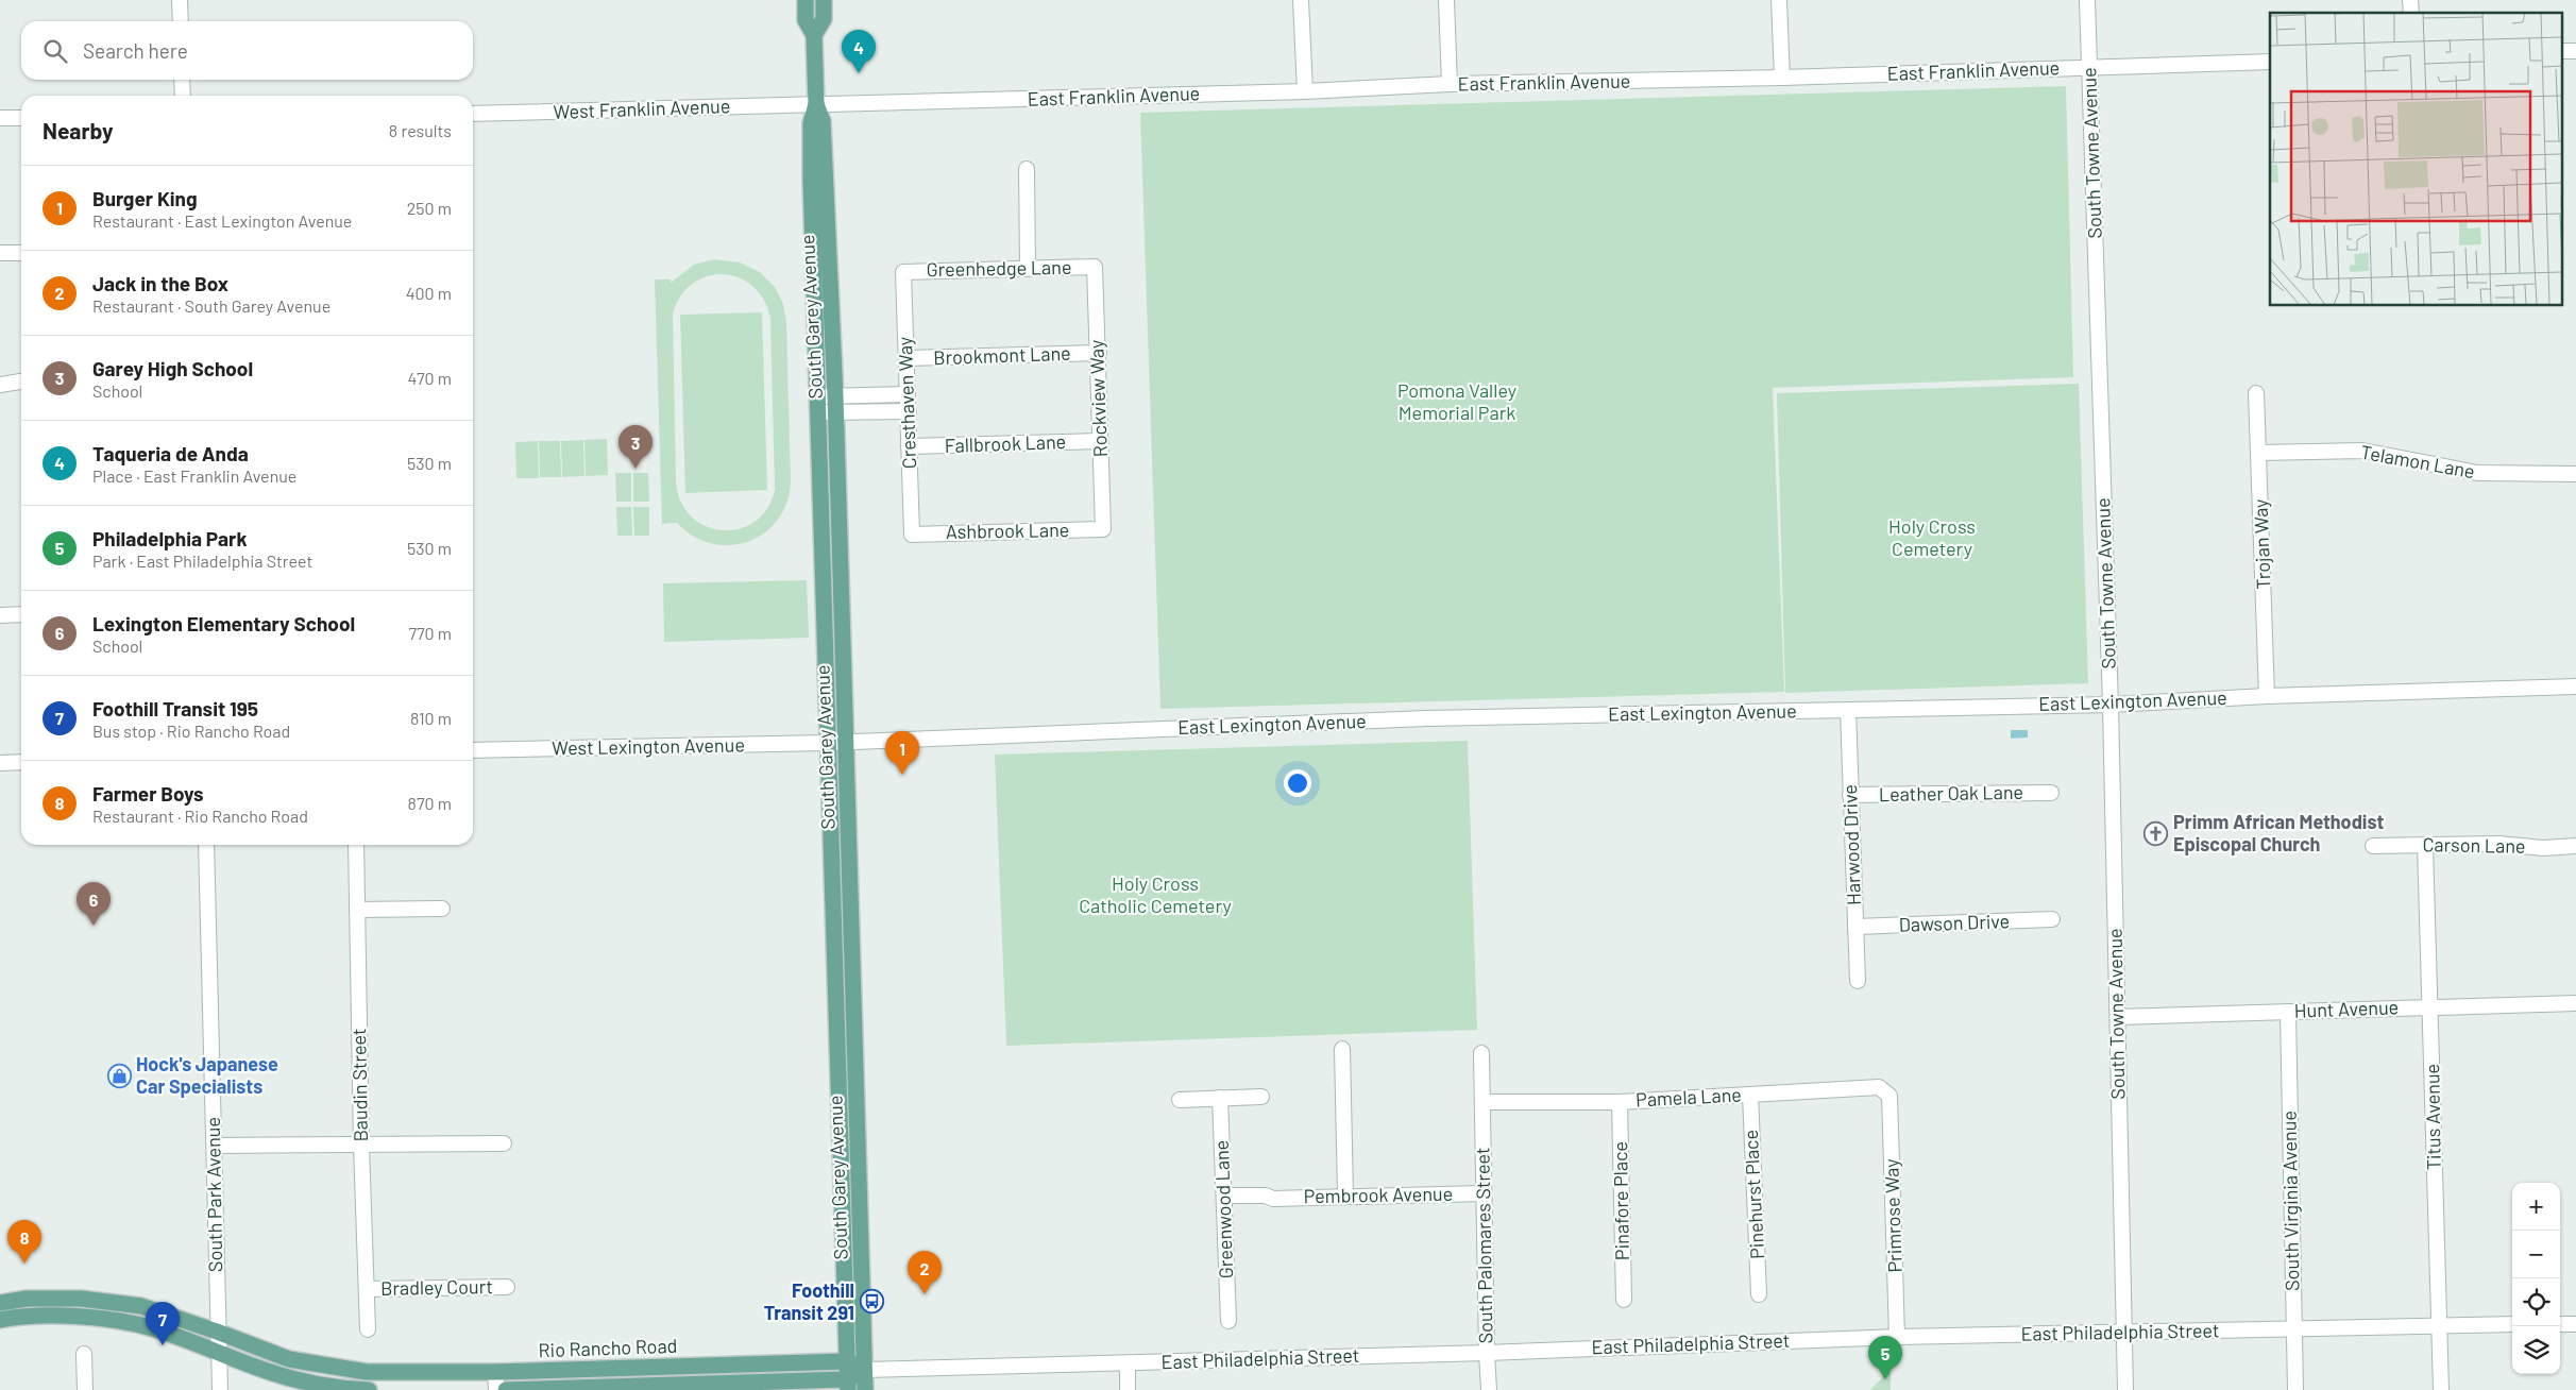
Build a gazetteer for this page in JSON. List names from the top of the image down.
{
  "streets": {
    "main road": ["South Garey Avenue", "Rio Rancho Road"],
    "street": [
      "East Franklin Avenue",
      "West Franklin Avenue",
      "South Towne Avenue",
      "Greenhedge Lane",
      "Brookmont Lane",
      "Rockview Way",
      "Cresthaven Way",
      "Fallbrook Lane",
      "Telamon Lane",
      "Ashbrook Lane",
      "Trojan Way",
      "East Lexington Avenue",
      "West Lexington Avenue",
      "Leather Oak Lane",
      "Harwood Drive",
      "Carson Lane",
      "Dawson Drive",
      "Hunt Avenue",
      "Baudin Street",
      "Pamela Lane",
      "Titus Avenue",
      "South Park Avenue",
      "Pinehurst Place",
      "Pembrook Avenue",
      "Pinafore Place",
      "South Virginia Avenue",
      "Greenwood Lane",
      "Primrose Way",
      "South Palomares Street",
      "Bradley Court",
      "East Philadelphia Street"
    ]
  },
  "crossings": [
    ["East Franklin Avenue", "West Franklin Avenue"],
    ["East Franklin Avenue", "South Towne Avenue"],
    ["East Franklin Avenue", "South Garey Avenue"],
    ["West Franklin Avenue", "South Garey Avenue"],
    ["South Towne Avenue", "East Lexington Avenue"],
    ["South Towne Avenue", "Hunt Avenue"],
    ["South Towne Avenue", "East Philadelphia Street"],
    ["Greenhedge Lane", "Rockview Way"],
    ["Greenhedge Lane", "Cresthaven Way"],
    ["South Garey Avenue", "East Lexington Avenue"],
    ["South Garey Avenue", "West Lexington Avenue"],
    ["South Garey Avenue", "East Philadelphia Street"],
    ["South Garey Avenue", "Rio Rancho Road"],
    ["Brookmont Lane", "Rockview Way"],
    ["Brookmont Lane", "Cresthaven Way"],
    ["Rockview Way", "Fallbrook Lane"],
    ["Rockview Way", "Ashbrook Lane"],
    ["Cresthaven Way", "Fallbrook Lane"],
    ["Cresthaven Way", "Ashbrook Lane"],
    ["Telamon Lane", "Trojan Way"],
    ["Trojan Way", "East Lexington Avenue"],
    ["East Lexington Avenue", "West Lexington Avenue"],
    ["East Lexington Avenue", "Harwood Drive"],
    ["Leather Oak Lane", "Harwood Drive"],
    ["Harwood Drive", "Dawson Drive"],
    ["Carson Lane", "Titus Avenue"],
    ["Hunt Avenue", "Titus Avenue"],
    ["Hunt Avenue", "South Virginia Avenue"],
    ["Baudin Street", "Bradley Court"],
    ["Pamela Lane", "Pinehurst Place"],
    ["Pamela Lane", "Pinafore Place"],
    ["Pamela Lane", "Primrose Way"],
    ["Pamela Lane", "South Palomares Street"],
    ["Titus Avenue", "East Philadelphia Street"],
    ["South Park Avenue", "Rio Rancho Road"],
    ["Pembrook Avenue", "Greenwood Lane"],
    ["Pembrook Avenue", "South Palomares Street"],
    ["South Virginia Avenue", "East Philadelphia Street"],
    ["Primrose Way", "East Philadelphia Street"],
    ["South Palomares Street", "East Philadelphia Street"],
    ["East Philadelphia Street", "Rio Rancho Road"]
  ],
  "parks": ["Pomona Valley Memorial Park", "Holy Cross Cemetery", "Holy Cross Catholic Cemetery"],
  "places": {
    "church": ["Primm African Methodist Episcopal Church"],
    "shop": ["Hock's Japanese Car Specialists"],
    "bus stop": ["Foothill Transit 291"]
  },
  "page": {
    "search": "Search here",
    "pins": [
      "4",
      "3",
      "1",
      "6",
      "8",
      "2",
      "7",
      "5"
    ],
    "heading": ["Nearby", "8 results"],
    "list": [
      {
        "mark": "1",
        "name": "Burger King",
        "note": "Restaurant · East Lexington Avenue",
        "value": "250 m"
      },
      {
        "mark": "2",
        "name": "Jack in the Box",
        "note": "Restaurant · South Garey Avenue",
        "value": "400 m"
      },
      {
        "mark": "3",
        "name": "Garey High School",
        "note": "School",
        "value": "470 m"
      },
      {
        "mark": "4",
        "name": "Taqueria de Anda",
        "note": "Place · East Franklin Avenue",
        "value": "530 m"
      },
      {
        "mark": "5",
        "name": "Philadelphia Park",
        "note": "Park · East Philadelphia Street",
        "value": "530 m"
      },
      {
        "mark": "6",
        "name": "Lexington Elementary School",
        "note": "School",
        "value": "770 m"
      },
      {
        "mark": "7",
        "name": "Foothill Transit 195",
        "note": "Bus stop · Rio Rancho Road",
        "value": "810 m"
      },
      {
        "mark": "8",
        "name": "Farmer Boys",
        "note": "Restaurant · Rio Rancho Road",
        "value": "870 m"
      }
    ],
    "map_buttons": ["+", "−"]
  }
}
